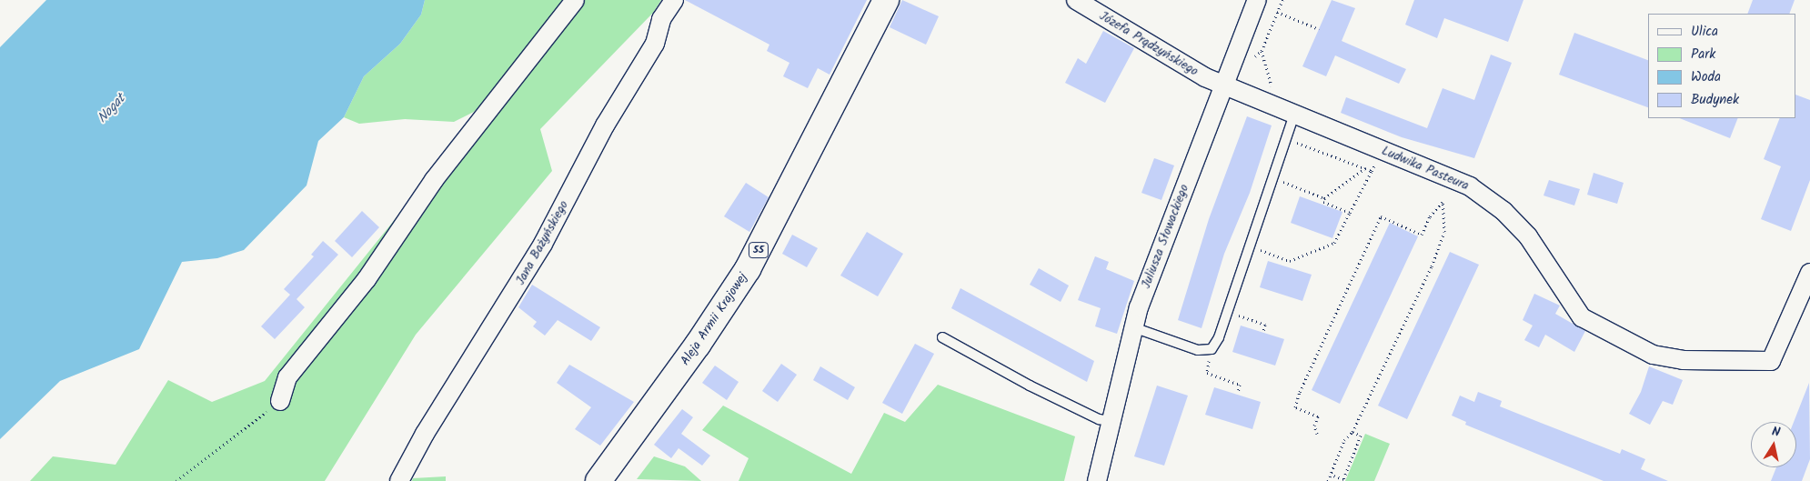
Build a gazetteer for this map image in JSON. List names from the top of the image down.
{
  "streets": {
    "main road": ["55", "Aleja Armii Krajowej"],
    "street": [
      "Józefa Prądzyńskiego",
      "Ludwika Pasteura",
      "Juliusza Słowackiego",
      "Jana Bażyńskiego"
    ]
  },
  "crossings": [
    ["Józefa Prądzyńskiego", "Ludwika Pasteura"],
    ["Józefa Prądzyńskiego", "Juliusza Słowackiego"],
    ["Ludwika Pasteura", "Juliusza Słowackiego"]
  ],
  "water": ["Nogat"],
  "legend": [
    "Ulica",
    "Park",
    "Woda",
    "Budynek"
  ],
  "north": "top"
}
